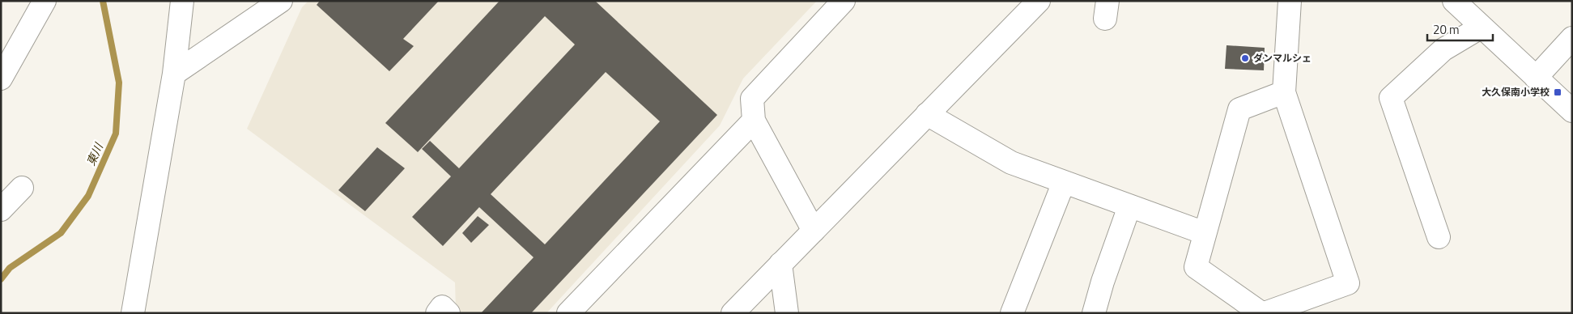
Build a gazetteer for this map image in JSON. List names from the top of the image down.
{
  "water": ["東川"],
  "places": {
    "other": ["ダンマルシェ"],
    "transit": ["大久保南小学校"]
  },
  "scale_bar": "20 m"
}
